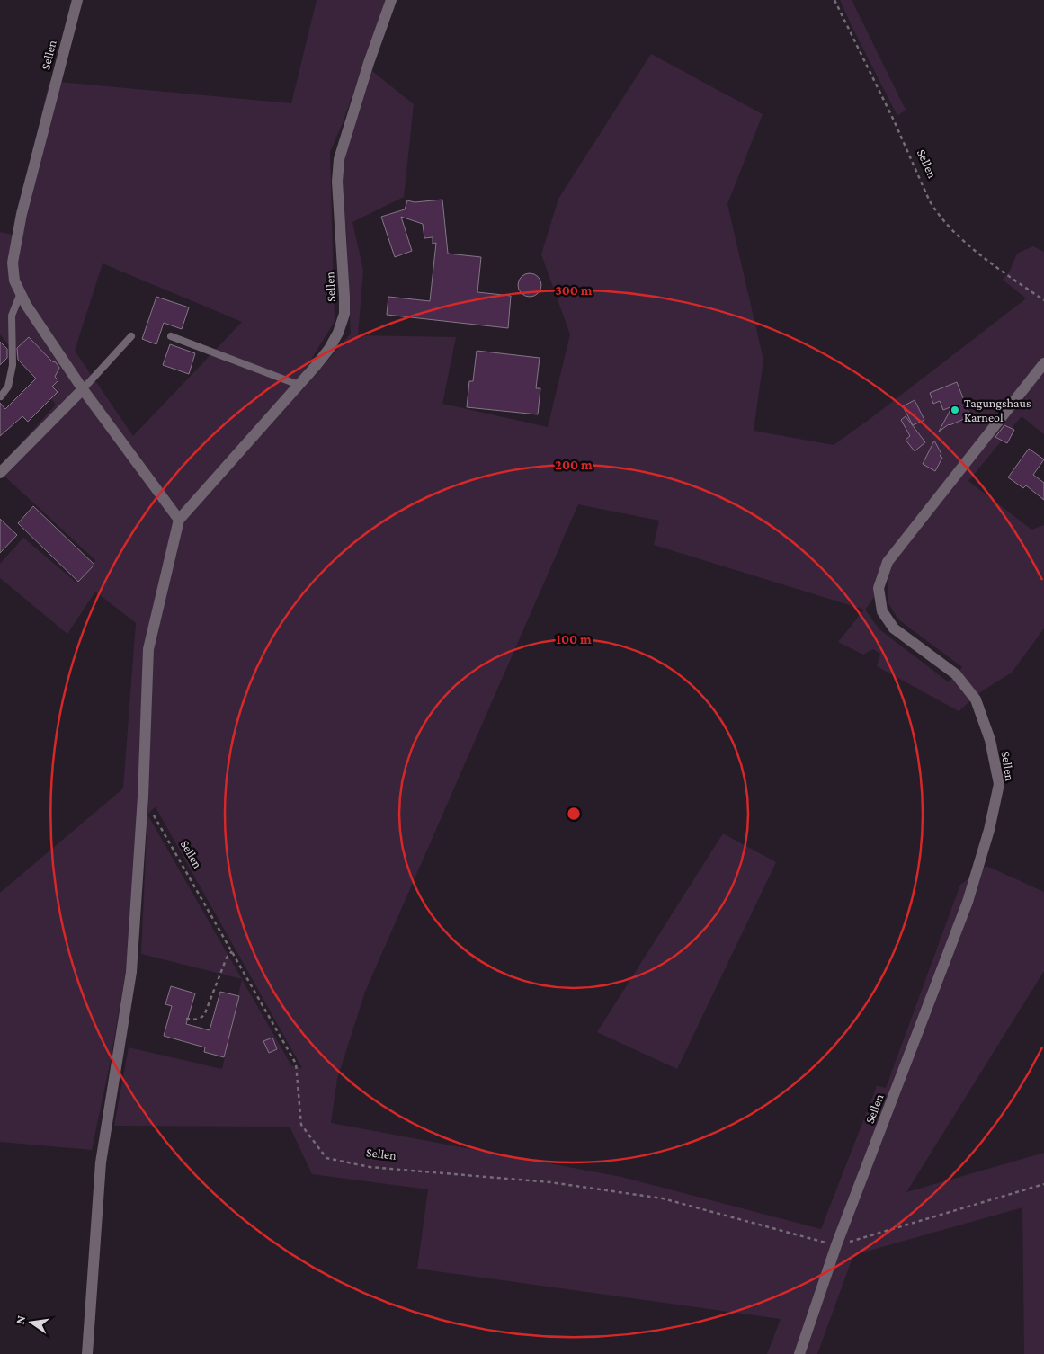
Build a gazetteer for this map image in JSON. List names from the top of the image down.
{
  "streets": {
    "street": ["Sellen"]
  },
  "places": ["Tagungshaus Karneol"],
  "north": "left",
  "rings": ["300 m", "200 m", "100 m"]
}
